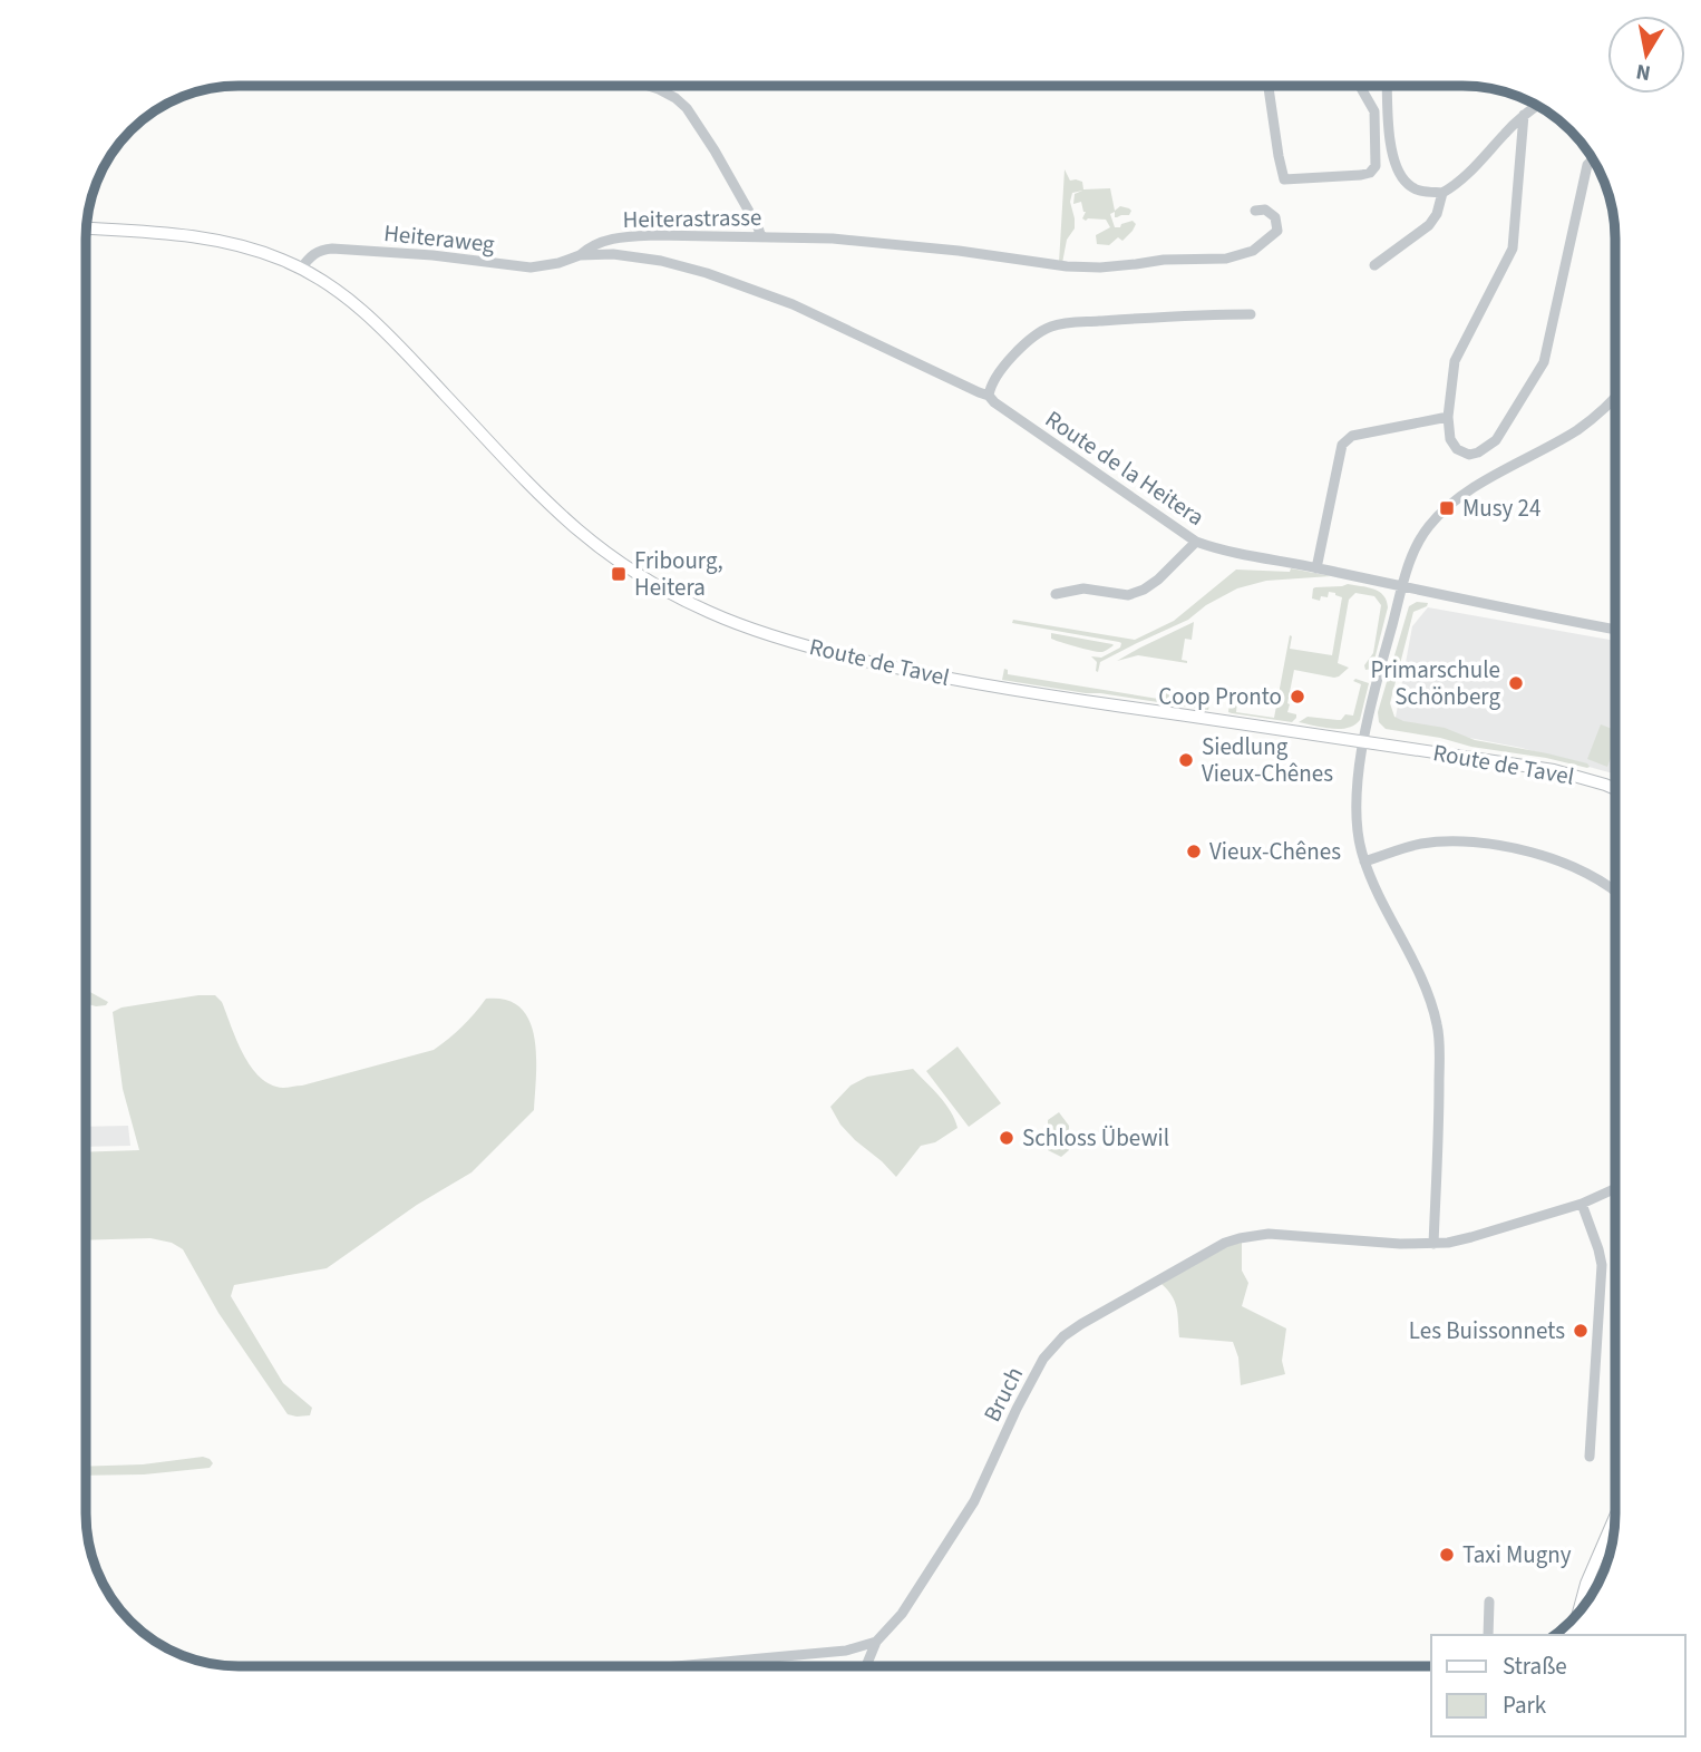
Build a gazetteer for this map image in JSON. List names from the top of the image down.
{
  "streets": {
    "main road": ["Route de Tavel"],
    "street": [
      "Heiterastrasse",
      "Heiteraweg",
      "Route de la Heitera",
      "Bruch"
    ]
  },
  "crossings": [
    ["Heiterastrasse", "Heiteraweg"],
    ["Heiterastrasse", "Route de la Heitera"],
    ["Heiteraweg", "Route de Tavel"]
  ],
  "places": {
    "transit": ["Musy 24", "Fribourg, Heitera"],
    "other": [
      "Primarschule Schönberg",
      "Coop Pronto",
      "Siedlung Vieux-Chênes",
      "Vieux-Chênes",
      "Schloss Übewil",
      "Les Buissonnets",
      "Taxi Mugny"
    ]
  },
  "legend": ["Straße", "Park"],
  "north": "bottom"
}
